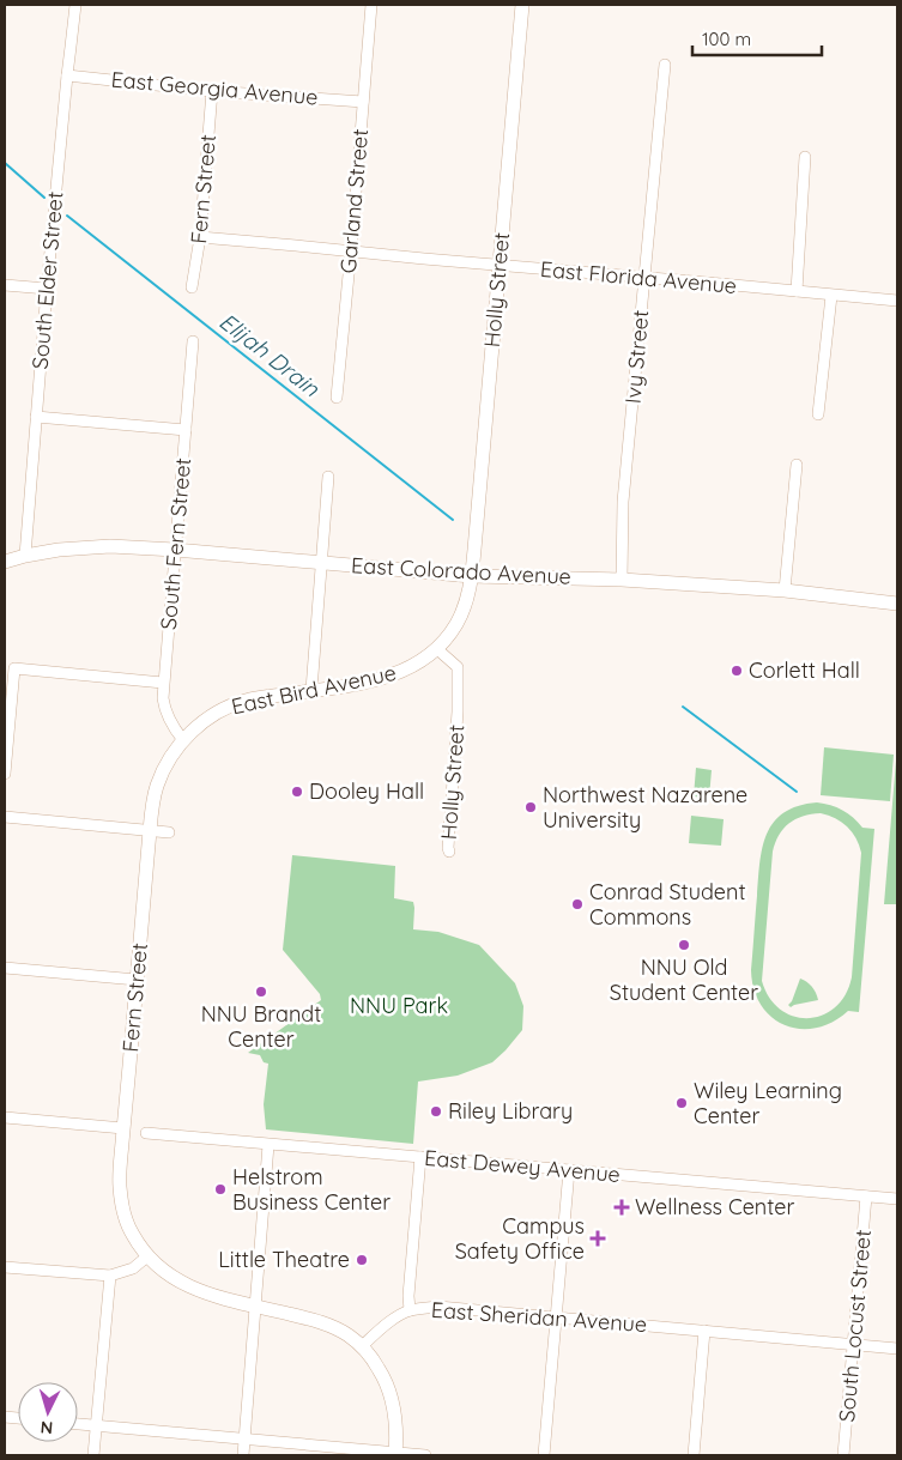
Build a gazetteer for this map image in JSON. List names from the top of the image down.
{
  "streets": {
    "street": [
      "East Georgia Avenue",
      "Fern Street",
      "Garland Street",
      "East Florida Avenue",
      "South Elder Street",
      "Holly Street",
      "Ivy Street",
      "South Fern Street",
      "East Colorado Avenue",
      "East Bird Avenue",
      "East Dewey Avenue",
      "East Sheridan Avenue",
      "South Locust Street"
    ]
  },
  "crossings": [
    ["East Georgia Avenue", "Fern Street"],
    ["East Georgia Avenue", "Garland Street"],
    ["East Georgia Avenue", "South Elder Street"],
    ["Fern Street", "East Florida Avenue"],
    ["Fern Street", "South Fern Street"],
    ["Fern Street", "East Bird Avenue"],
    ["Garland Street", "East Florida Avenue"],
    ["East Florida Avenue", "Holly Street"],
    ["East Florida Avenue", "Ivy Street"],
    ["South Elder Street", "East Colorado Avenue"],
    ["Holly Street", "East Colorado Avenue"],
    ["Holly Street", "East Bird Avenue"],
    ["Ivy Street", "East Colorado Avenue"],
    ["South Fern Street", "East Colorado Avenue"],
    ["South Fern Street", "East Bird Avenue"],
    ["East Colorado Avenue", "East Bird Avenue"],
    ["East Dewey Avenue", "South Locust Street"],
    ["East Sheridan Avenue", "South Locust Street"]
  ],
  "water": ["Elijah Drain"],
  "parks": ["NNU Park"],
  "places": {
    "other": [
      "Corlett Hall",
      "Dooley Hall",
      "Northwest Nazarene University",
      "Conrad Student Commons",
      "NNU Old Student Center",
      "NNU Brandt Center",
      "Wiley Learning Center",
      "Riley Library",
      "Helstrom Business Center",
      "Little Theatre"
    ],
    "health": ["Wellness Center", "Campus Safety Office"]
  },
  "scale_bar": "100 m",
  "north": "bottom"
}
